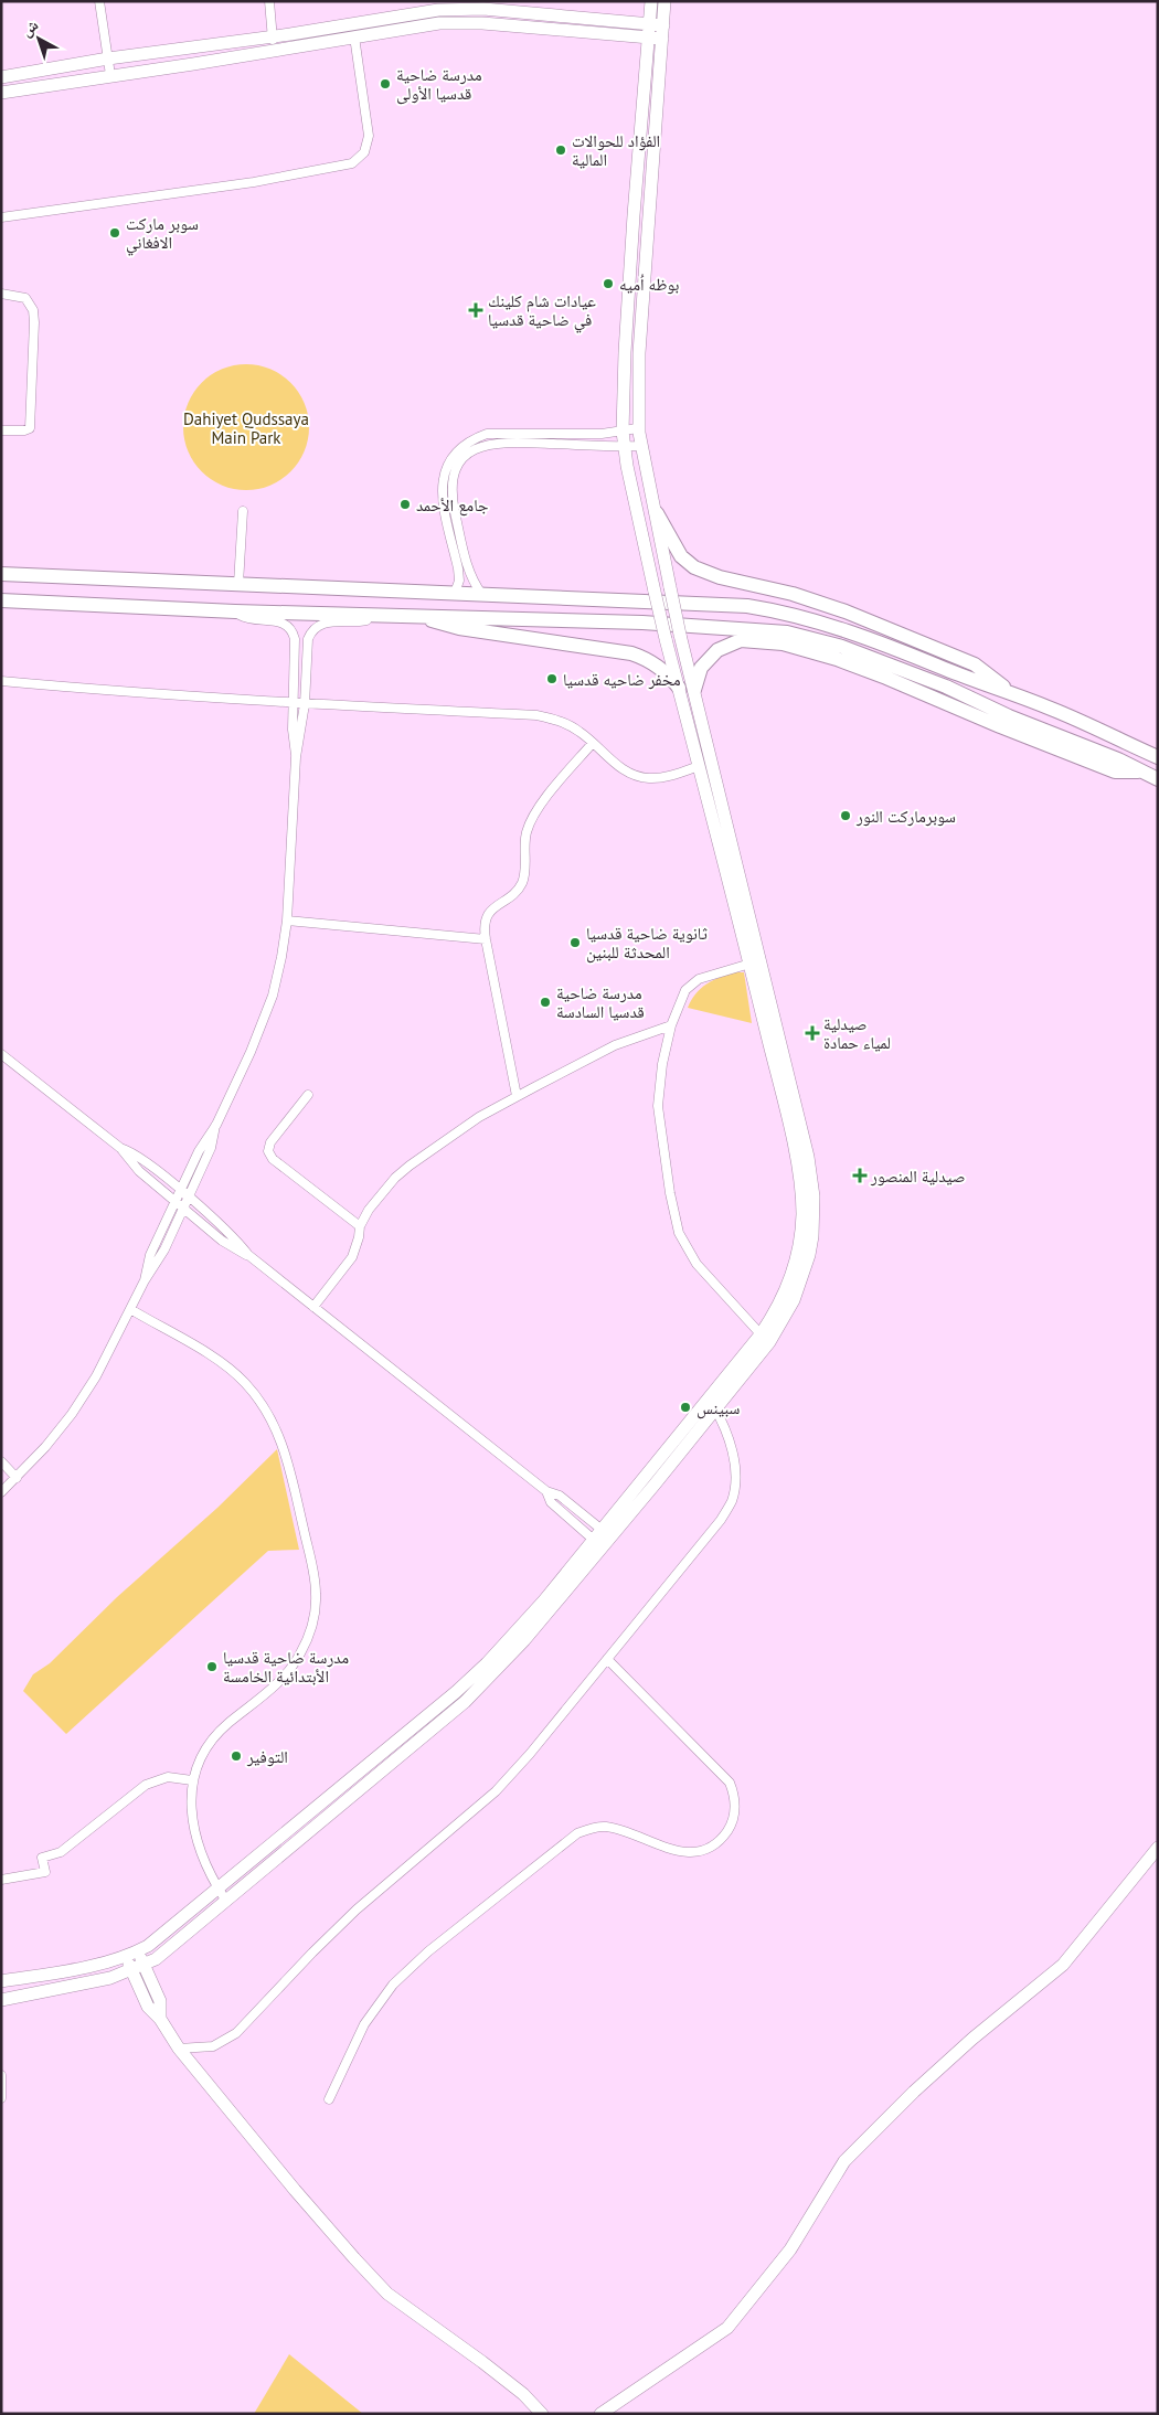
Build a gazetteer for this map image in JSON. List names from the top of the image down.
{
  "parks": ["Dahiyet Qudssaya Main Park"],
  "places": {
    "other": [
      "مدرسة ضاحية قدسيا الأولى",
      "الفؤاد للحوالات المالية",
      "سوبر ماركت الافغاني",
      "بوظه اُميه",
      "جامع الأحمد",
      "مخفر ضاحيه قدسيا",
      "سوبرماركت النور",
      "ثانوية ضاحية قدسيا المحدثة للبنين",
      "مدرسة ضاحية قدسيا السادسة",
      "سبينس",
      "مدرسة ضاحية قدسيا الأبتدائية الخامسة",
      "التوفير"
    ],
    "health": ["عيادات شام كلينك في ضاحية قدسيا", "صيدلية لمياء حمادة", "صيدلية المنصور"]
  },
  "north": "top left"
}
